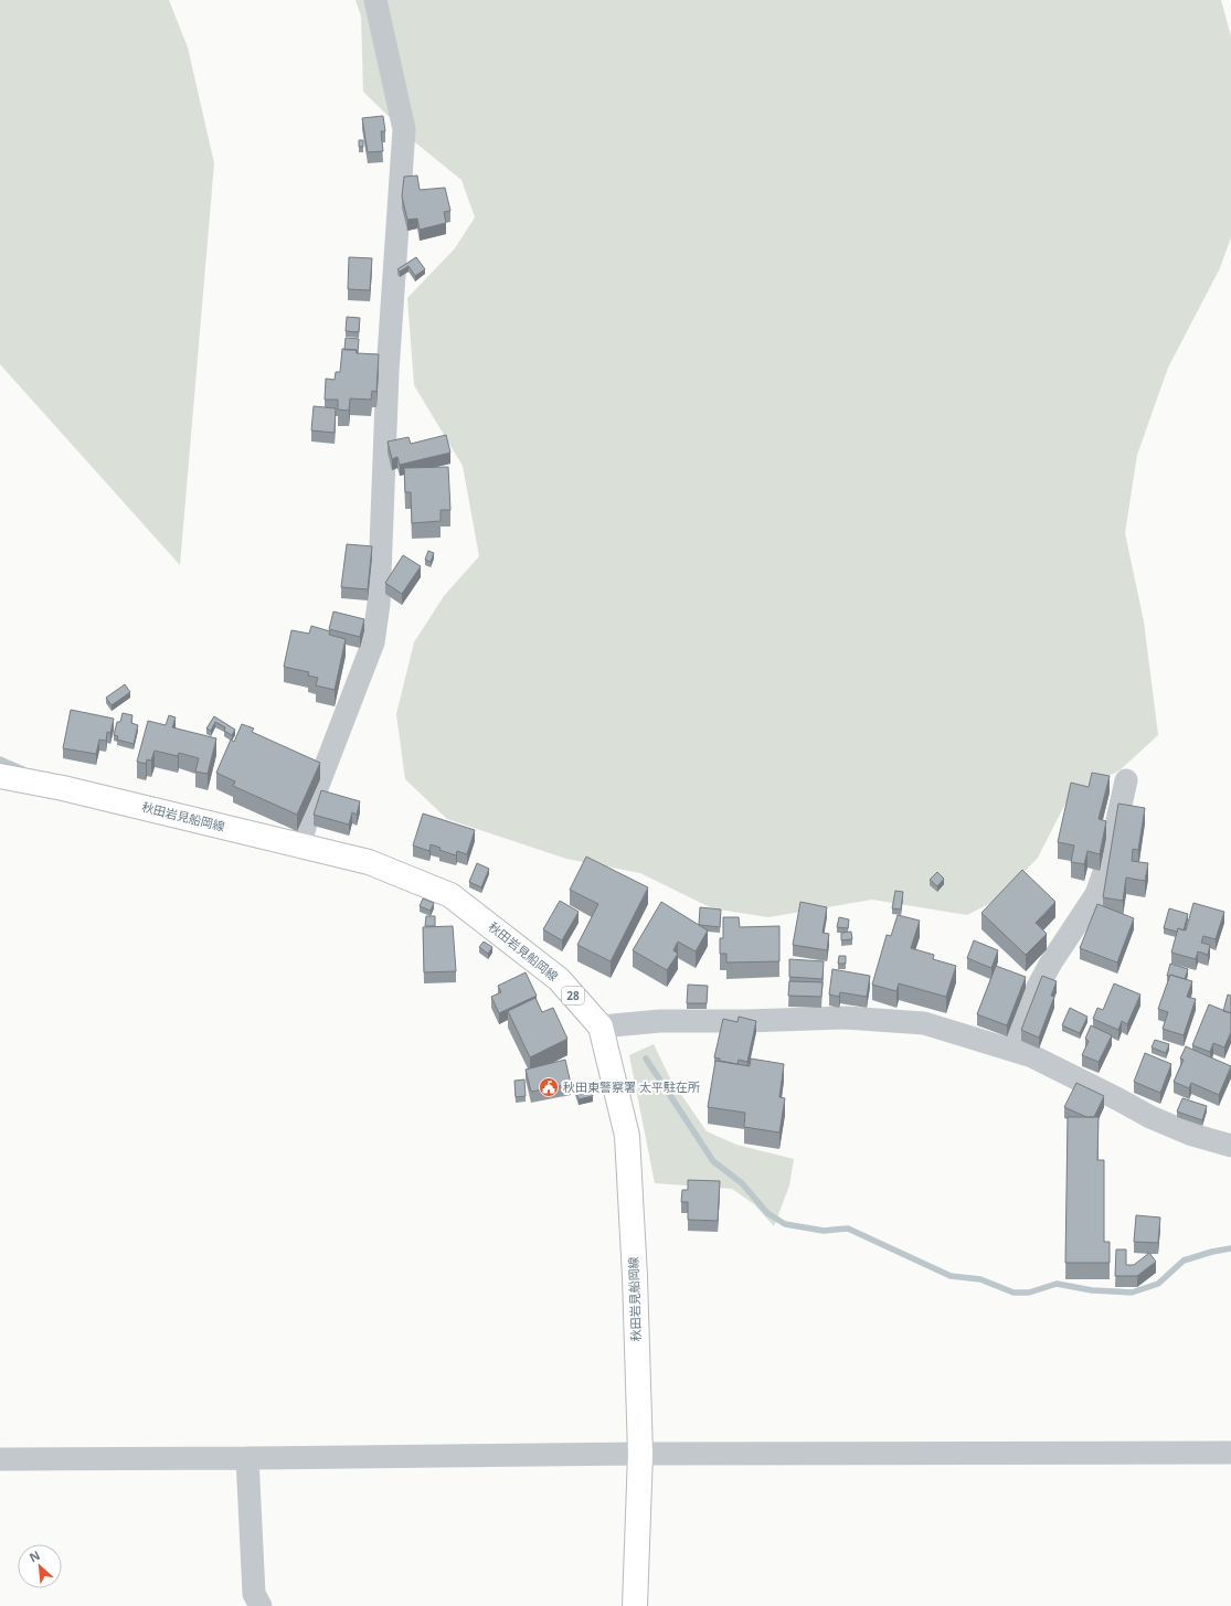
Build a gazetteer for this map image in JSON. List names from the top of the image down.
{
  "streets": {
    "main road": ["秋田岩見船岡線", "28"]
  },
  "places": {
    "public building": ["秋田東警察署 太平駐在所"]
  },
  "north": "top left"
}
